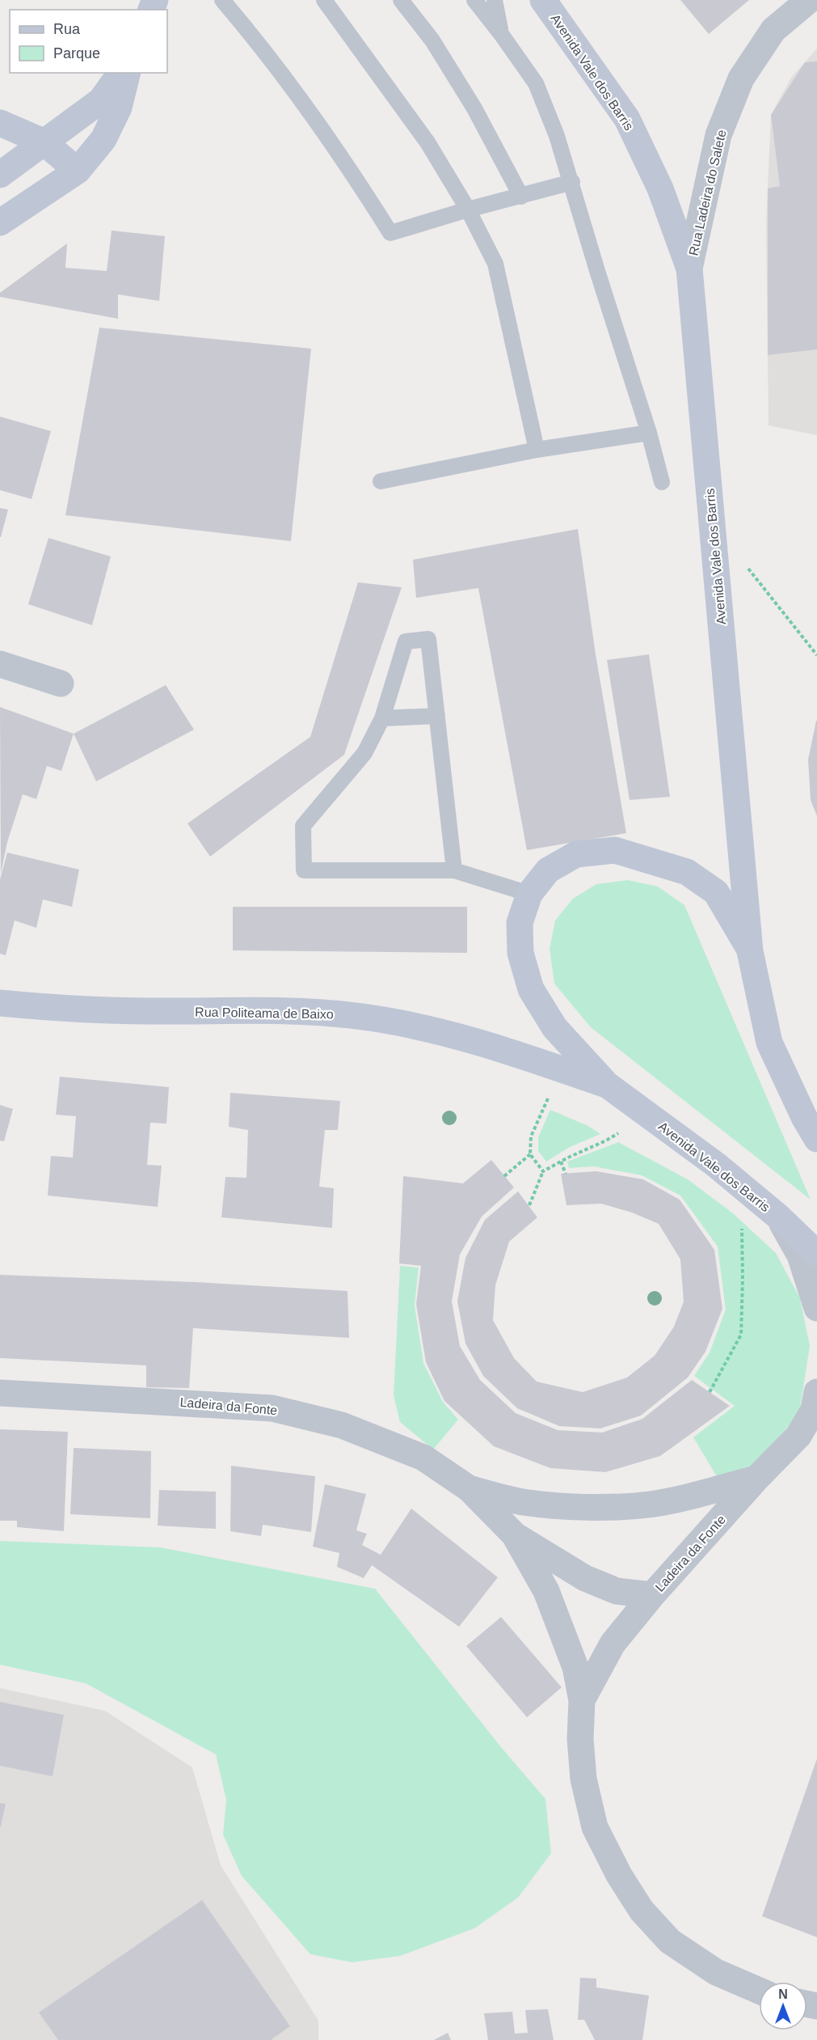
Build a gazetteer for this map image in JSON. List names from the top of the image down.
{
  "streets": {
    "street": [
      "Avenida Vale dos Barris",
      "Rua Ladeira do Salete",
      "Rua Politeama de Baixo",
      "Ladeira da Fonte"
    ]
  },
  "crossings": [
    ["Avenida Vale dos Barris", "Rua Ladeira do Salete"],
    ["Avenida Vale dos Barris", "Rua Politeama de Baixo"]
  ],
  "legend": ["Rua", "Parque"],
  "north": "top"
}
